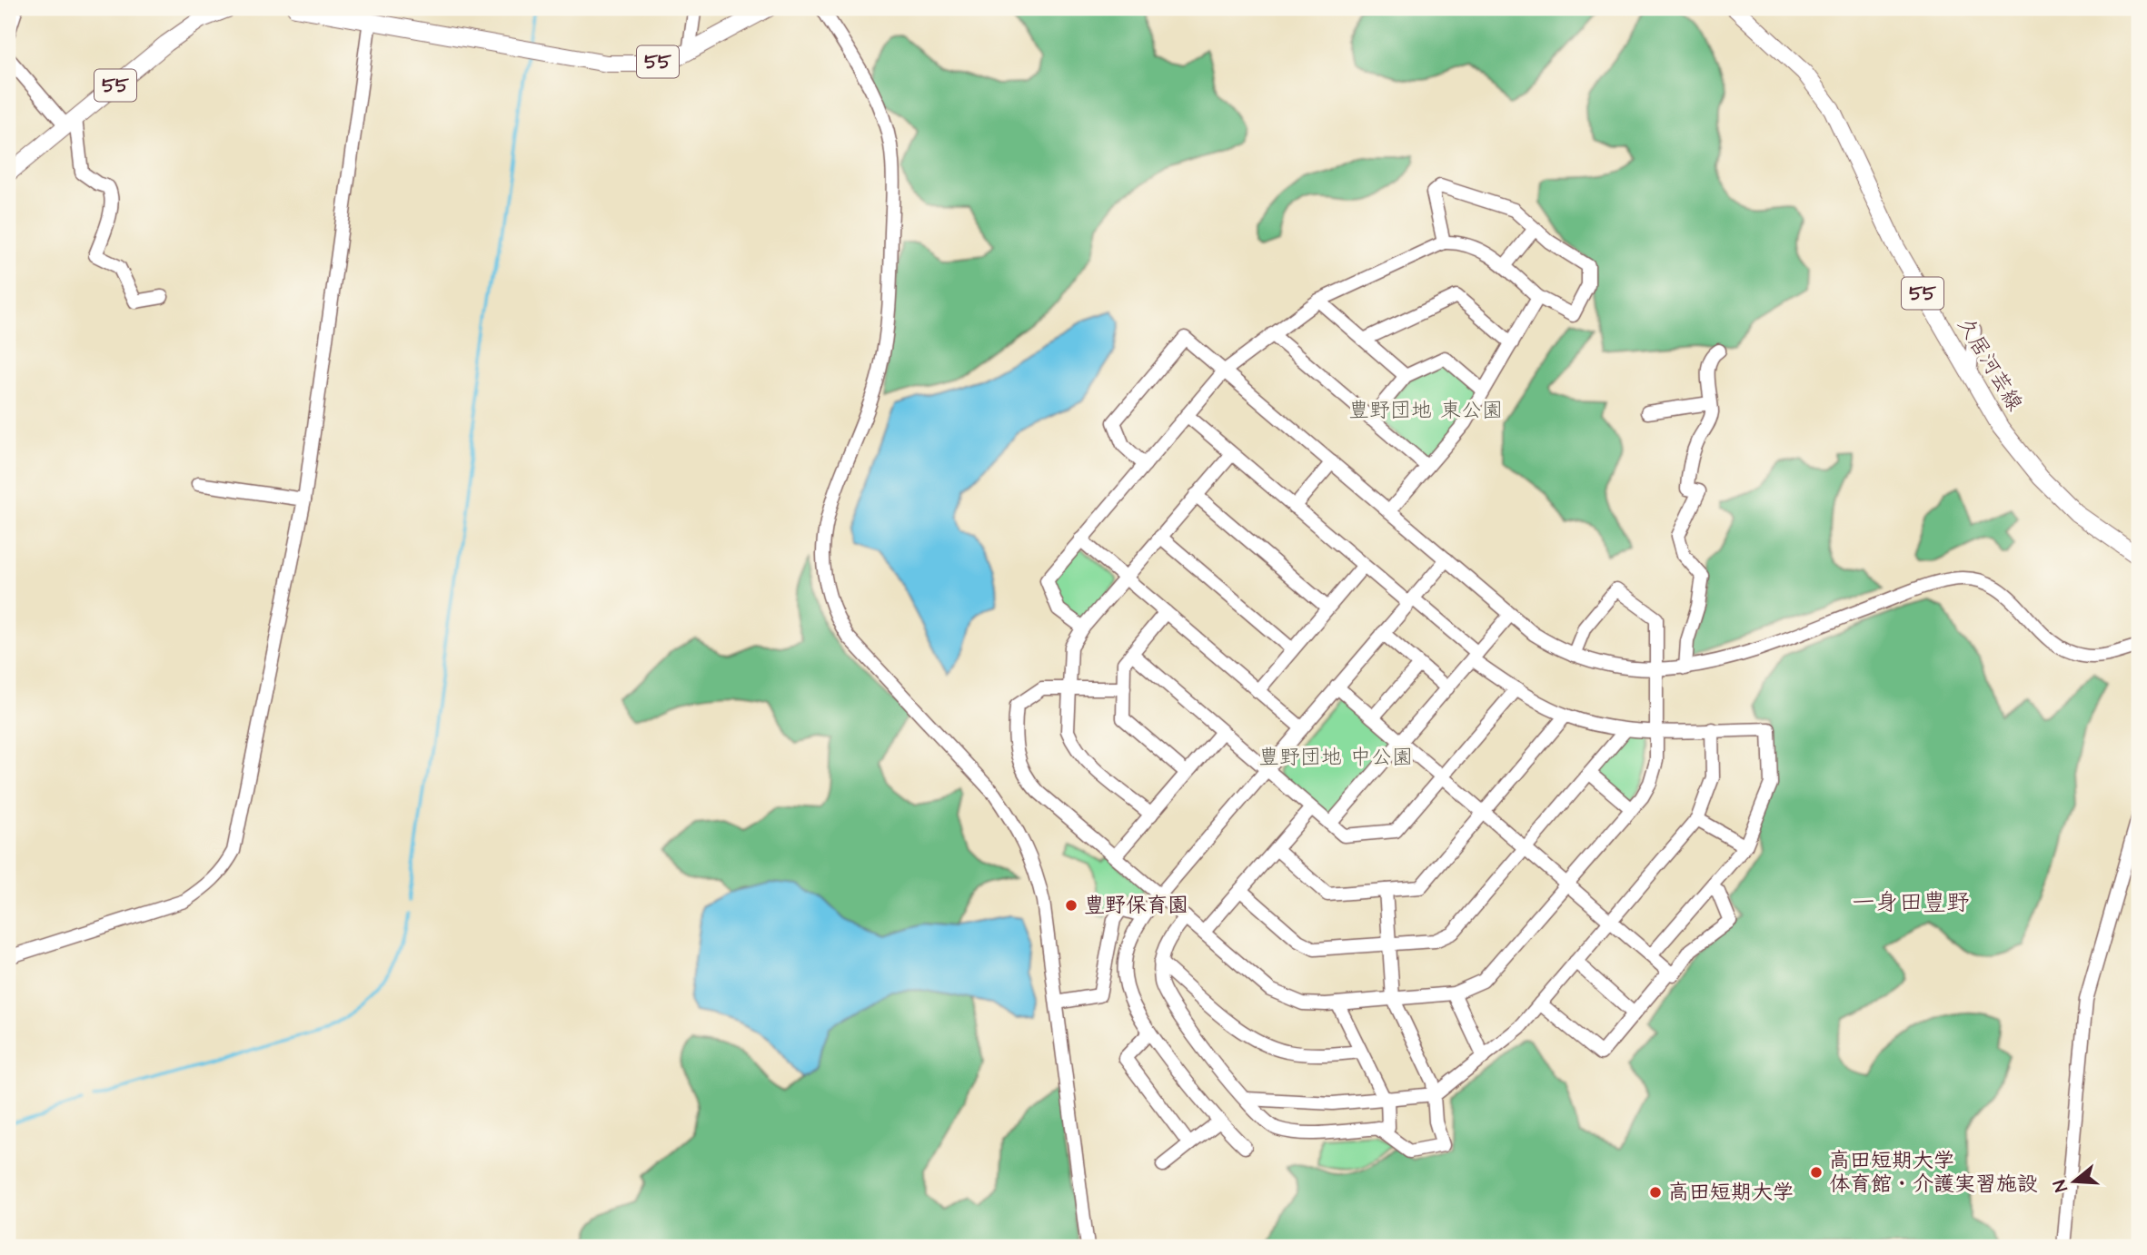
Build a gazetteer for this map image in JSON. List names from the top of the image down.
{
  "streets": {
    "main road": ["55", "久居河芸線"]
  },
  "districts": ["一身田豊野"],
  "parks": ["豊野団地 東公園", "豊野団地 中公園"],
  "places": ["豊野保育園", "高田短期大学 体育館・介護実習施設", "高田短期大学"],
  "north": "left"
}
